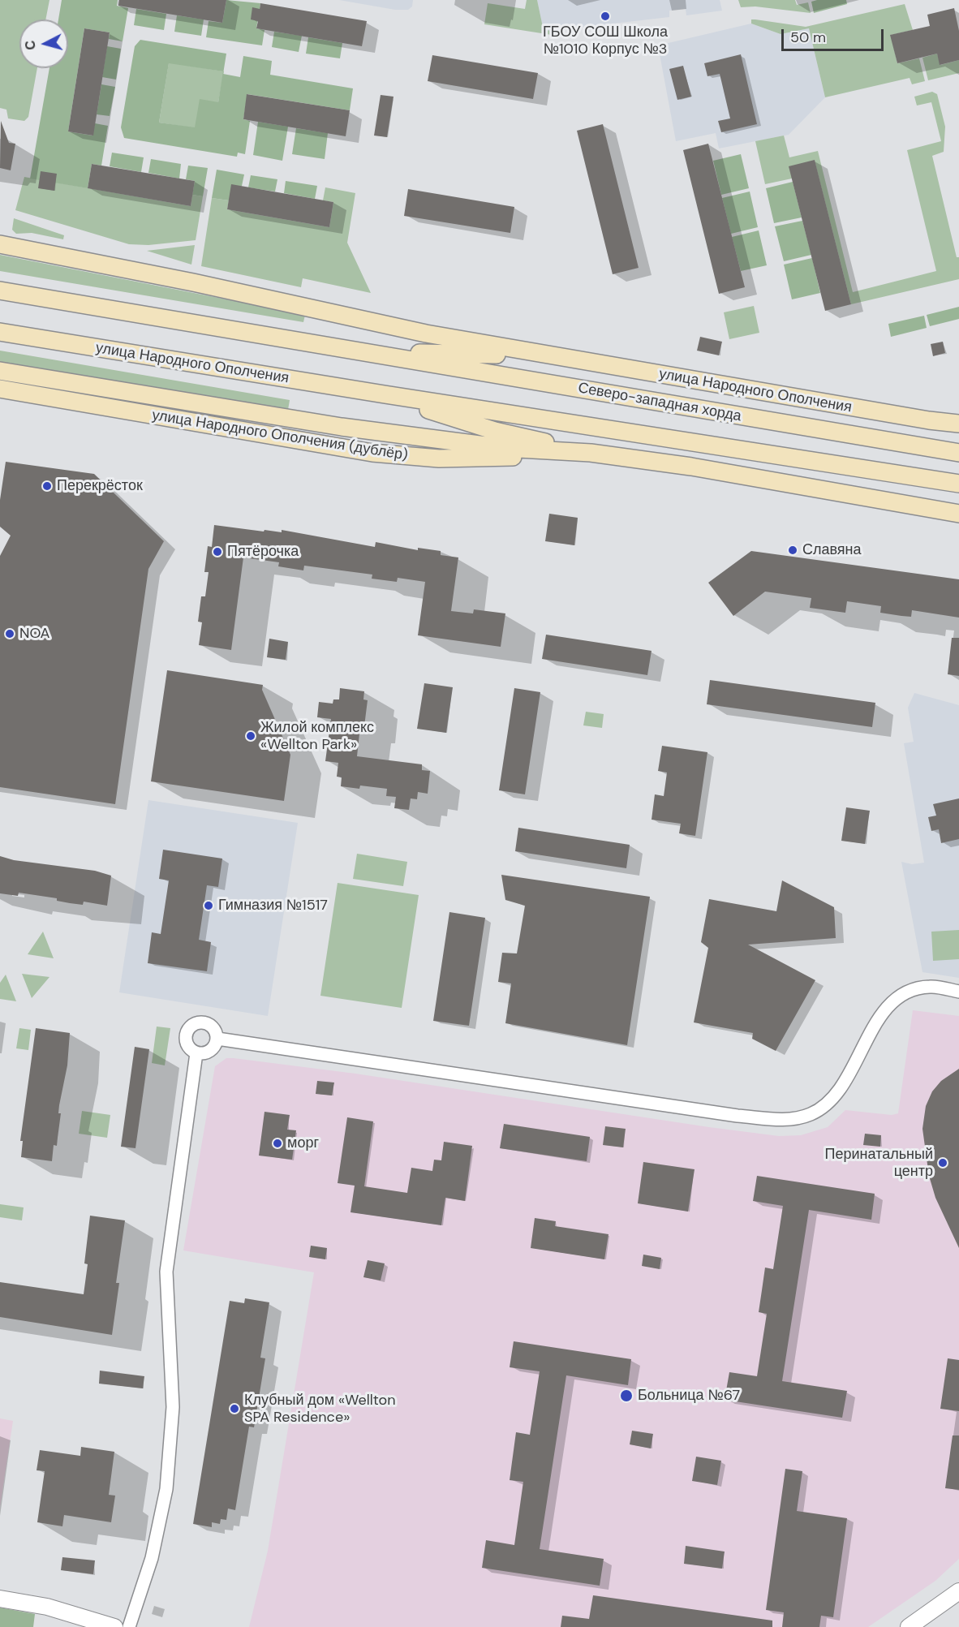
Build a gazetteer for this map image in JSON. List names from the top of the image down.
{
  "streets": {
    "main road": ["улица Народного Ополчения", "Северо-западная хорда", "улица Народного Ополчения (дублёр)"]
  },
  "places": [
    "ГБОУ СОШ Школа №1010 Корпус №3",
    "Перекрёсток",
    "Славяна",
    "Пятёрочка",
    "NOA",
    "Жилой комплекс «Wellton Park»",
    "Гимназия №1517",
    "морг",
    "Перинатальный центр",
    "Больница №67",
    "Клубный дом «Wellton SPA Residence»"
  ],
  "scale_bar": "50 m",
  "north": "left"
}
